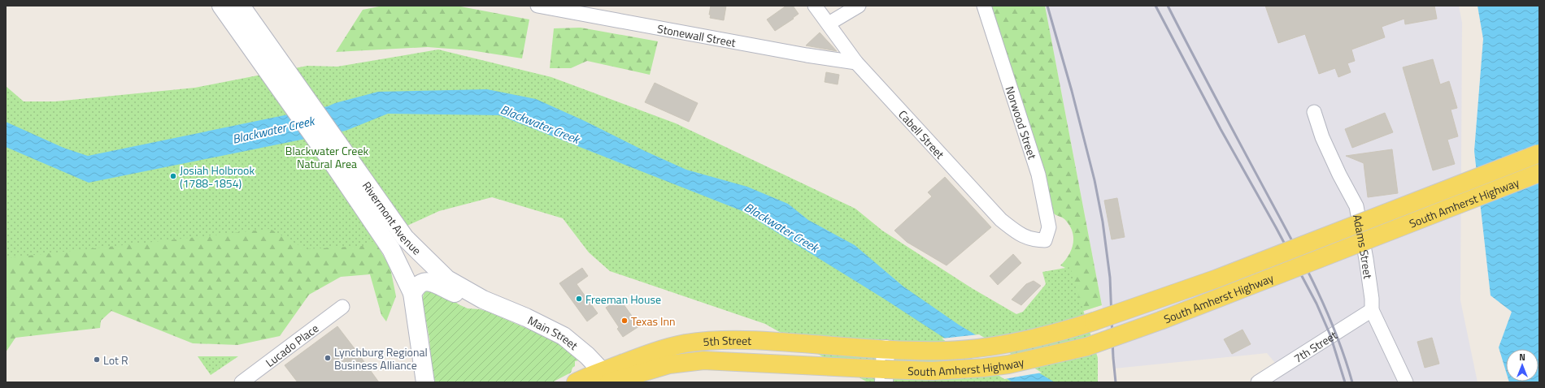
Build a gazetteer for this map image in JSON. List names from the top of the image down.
{
  "streets": {
    "main road": [
      "South Amherst Highway",
      "Rivermont Avenue",
      "Main Street",
      "5th Street"
    ],
    "street": [
      "Stonewall Street",
      "Norwood Street",
      "Cabell Street",
      "Adams Street",
      "Lucado Place",
      "7th Street"
    ]
  },
  "crossings": [
    ["Stonewall Street", "Cabell Street"],
    ["Norwood Street", "Cabell Street"],
    ["South Amherst Highway", "5th Street"],
    ["Rivermont Avenue", "Main Street"],
    ["Adams Street", "7th Street"],
    ["Main Street", "5th Street"]
  ],
  "water": ["Blackwater Creek"],
  "parks": ["Blackwater Creek Natural Area"],
  "places": [
    "Josiah Holbrook (1788-1854)",
    "Freeman House",
    "Texas Inn",
    "Lynchburg Regional Business Alliance",
    "Lot R"
  ],
  "north": "top"
}
